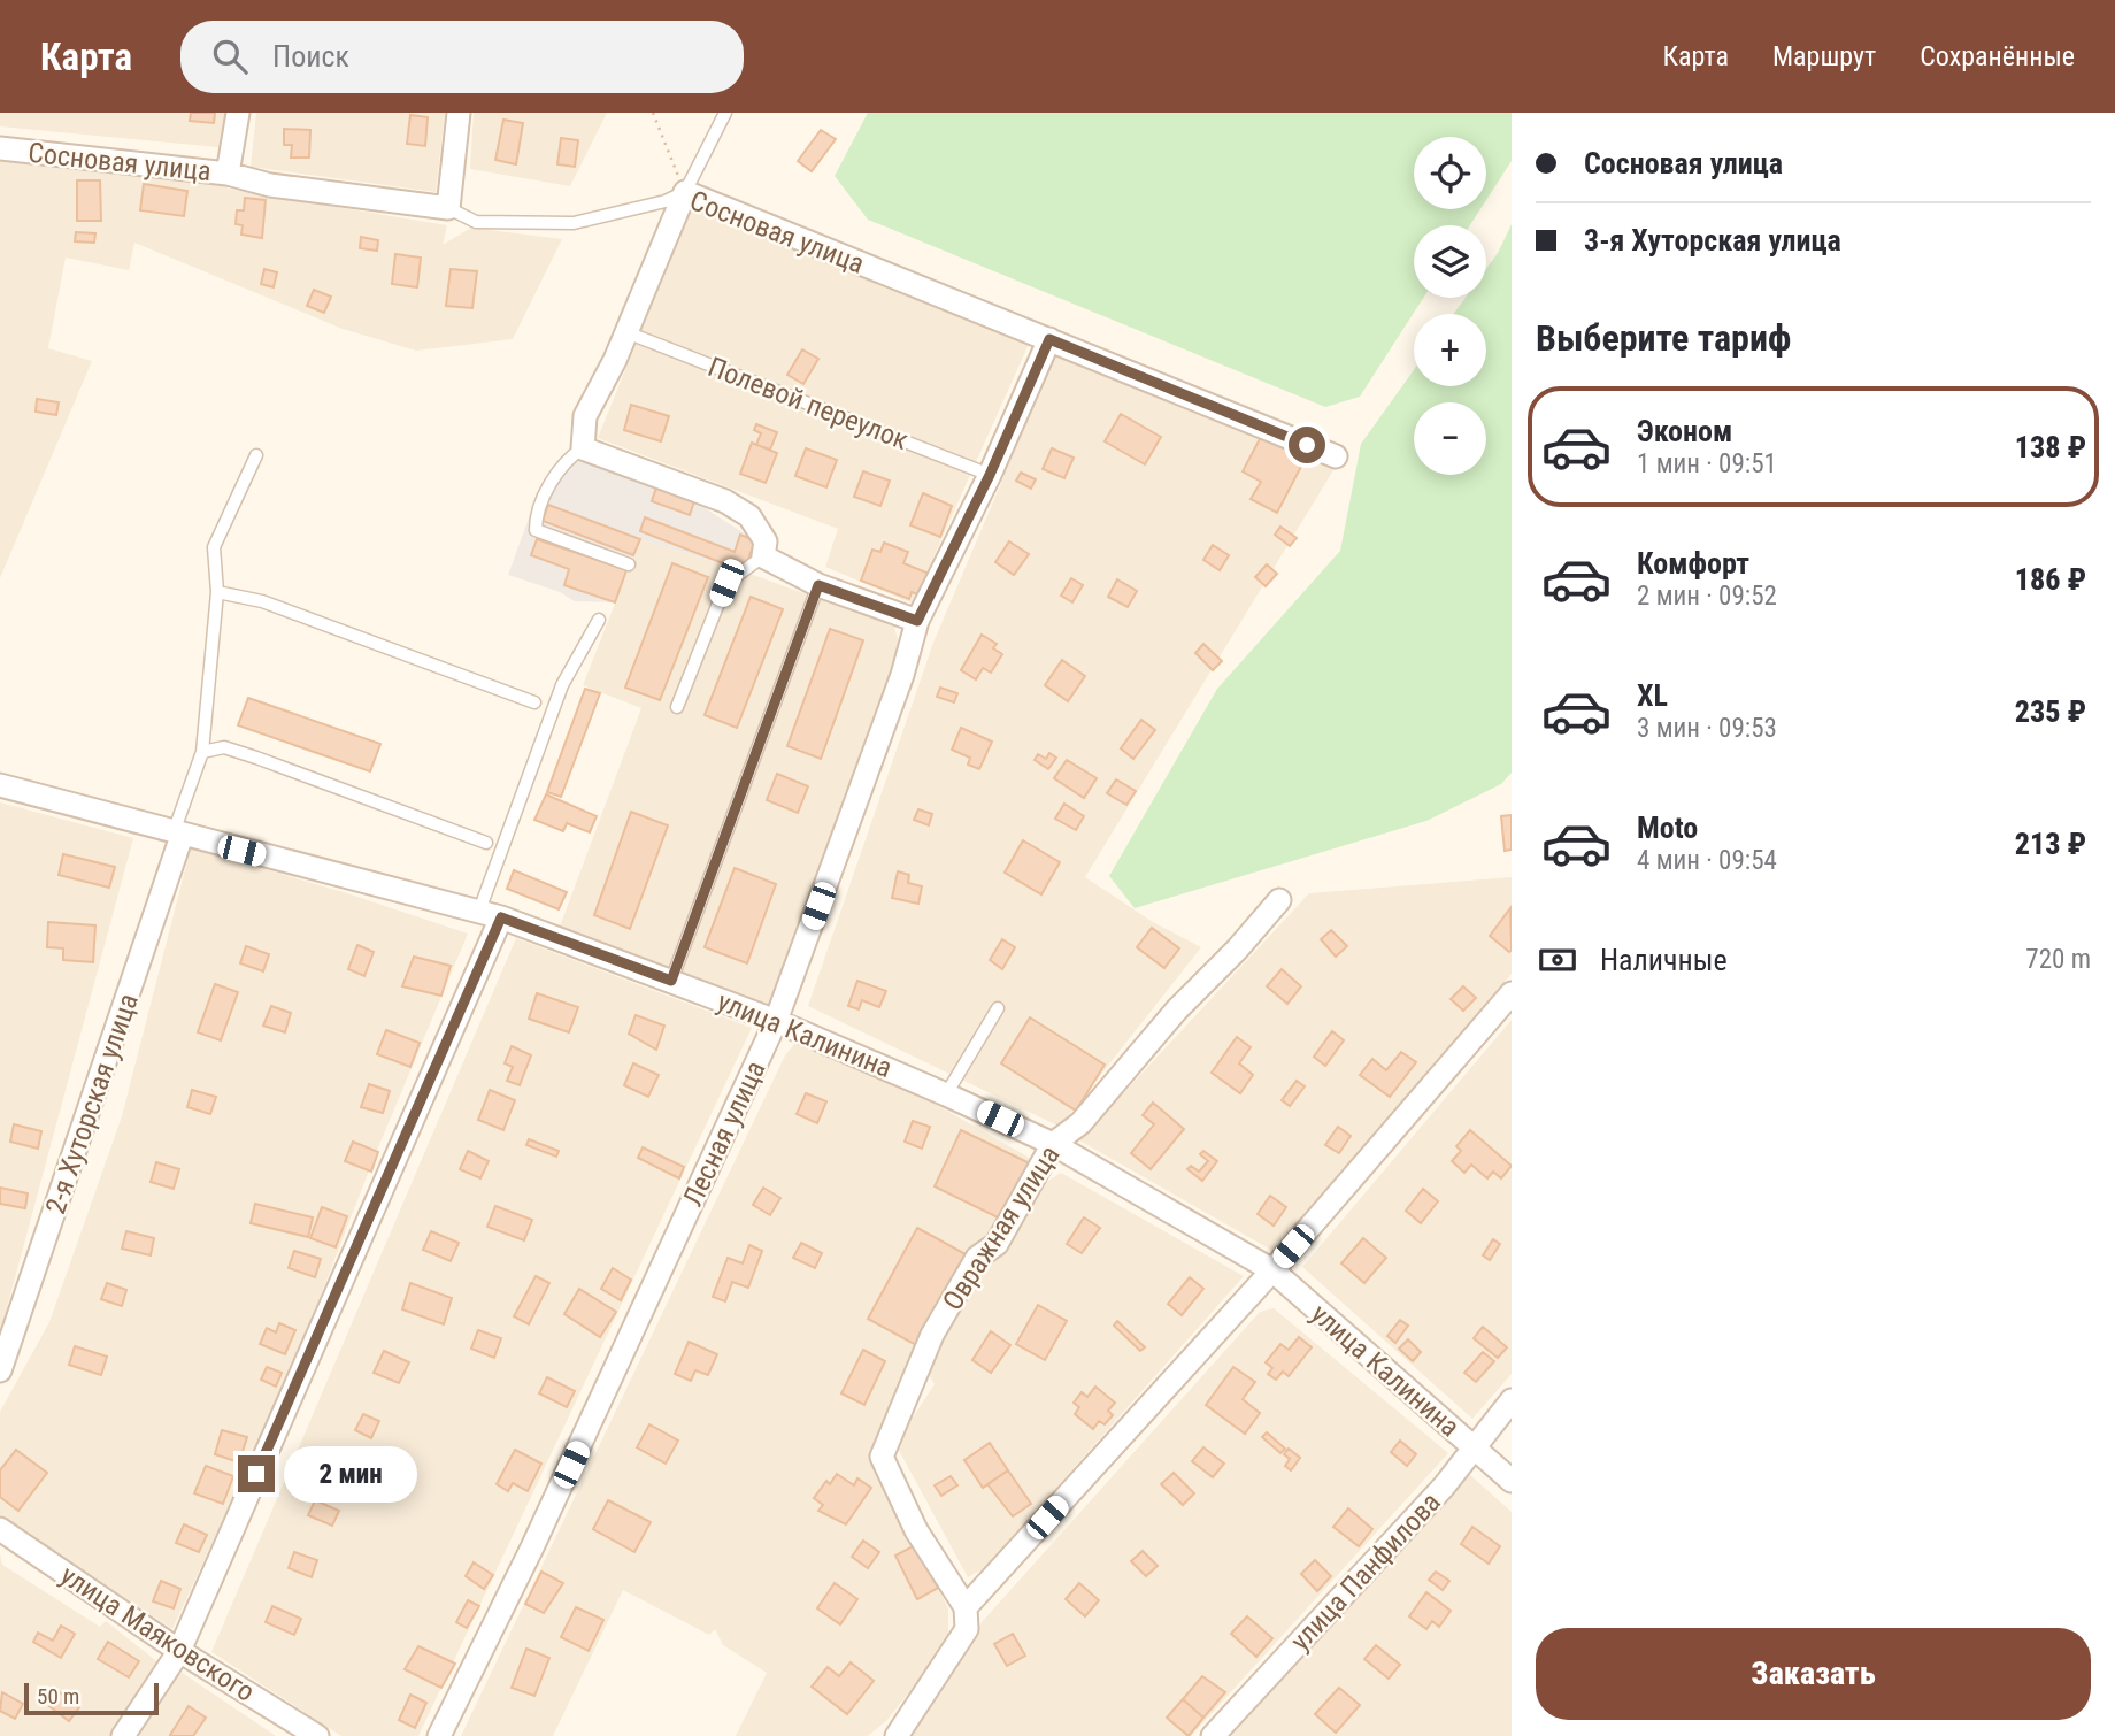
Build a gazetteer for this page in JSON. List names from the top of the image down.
{
  "streets": {
    "street": [
      "Сосновая улица",
      "улица Калинина",
      "2-я Хуторская улица",
      "Лесная улица",
      "Овражная улица",
      "улица Панфилова",
      "улица Маяковского"
    ],
    "lane": ["Полевой переулок"]
  },
  "crossings": [
    ["Сосновая улица", "Лесная улица"],
    ["Полевой переулок", "Лесная улица"],
    ["улица Калинина", "2-я Хуторская улица"],
    ["улица Калинина", "Лесная улица"],
    ["улица Калинина", "Овражная улица"],
    ["улица Калинина", "улица Панфилова"]
  ],
  "scale_bar": "50 m",
  "page": {
    "header": "Карта",
    "search": "Поиск",
    "nav": ["Карта", "Маршрут", "Сохранённые"],
    "banner": ["Сосновая улица", "3-я Хуторская улица"],
    "map_buttons": ["+", "−"],
    "heading": "Выберите тариф",
    "list": [
      {
        "name": "Эконом",
        "note": "1 мин · 09:51",
        "value": "138 ₽"
      },
      {
        "name": "Комфорт",
        "note": "2 мин · 09:52",
        "value": "186 ₽"
      },
      {
        "name": "XL",
        "note": "3 мин · 09:53",
        "value": "235 ₽"
      },
      {
        "name": "Moto",
        "note": "4 мин · 09:54",
        "value": "213 ₽"
      }
    ],
    "pay": ["Наличные", "720 m"],
    "bubble": "2 мин",
    "buttons": "Заказать",
    "scale": "50 m"
  }
}
